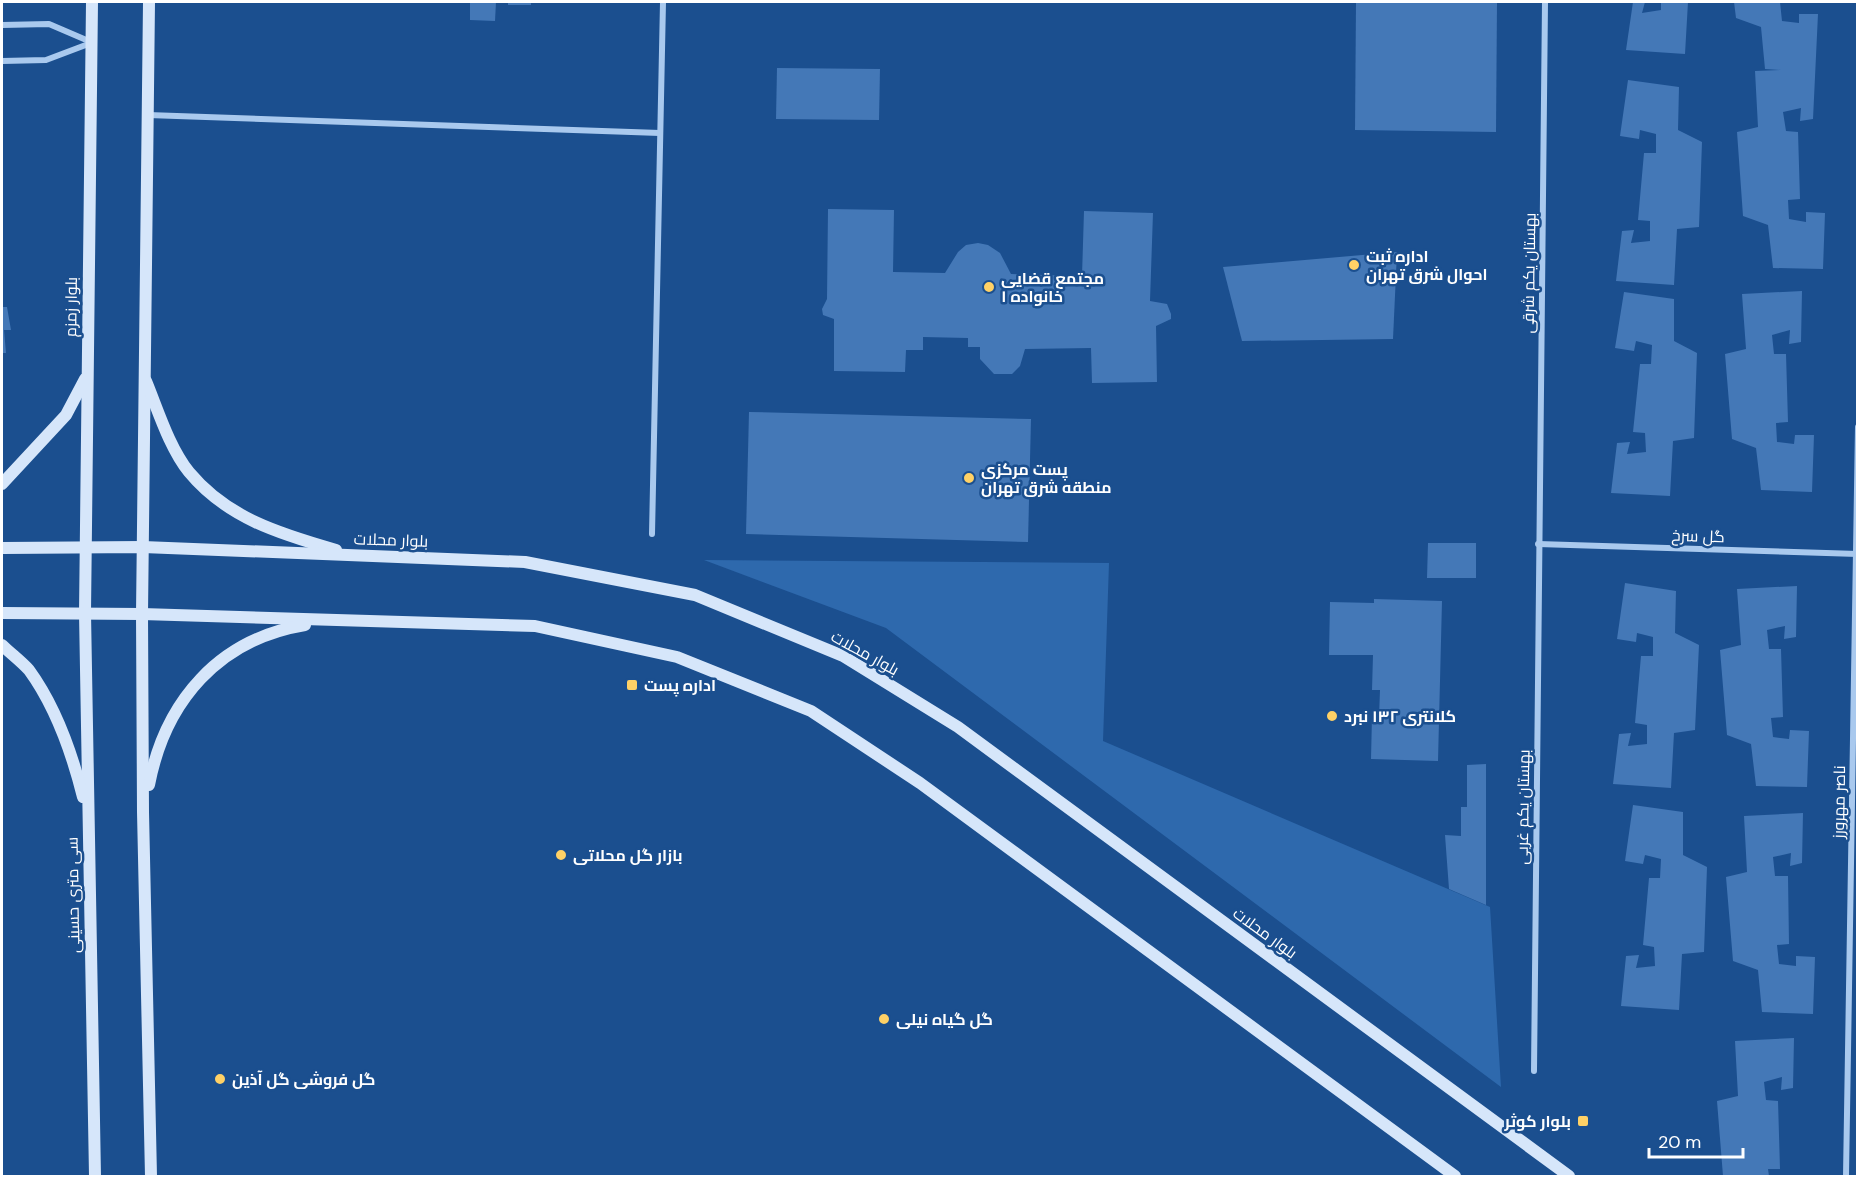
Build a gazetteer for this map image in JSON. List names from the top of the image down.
{
  "streets": {
    "main road": ["بلوار زمزم", "بلوار محلات", "سی متری حسینی"],
    "street": [
      "بهستان یکم شرقی",
      "گل سرخ",
      "ناصر مهرورز",
      "بهستان یکم غربی"
    ]
  },
  "crossings": [
    ["بهستان یکم شرقی", "گل سرخ"],
    ["بهستان یکم شرقی", "بهستان یکم غربی"],
    ["بلوار زمزم", "بلوار محلات"],
    ["بلوار زمزم", "سی متری حسینی"],
    ["گل سرخ", "ناصر مهرورز"],
    ["گل سرخ", "بهستان یکم غربی"]
  ],
  "places": {
    "other": [
      "اداره ثبت احوال شرق تهران",
      "مجتمع قضایی خانواده ۱",
      "پست مرکزی منطقه شرق تهران",
      "کلانتری ۱۳۲ نبرد",
      "بازار گل محلاتی",
      "گل گیاه نیلی",
      "گل فروشی گل آذین"
    ],
    "transit": ["اداره پست", "بلوار کوثر"]
  },
  "scale_bar": "20 m"
}
